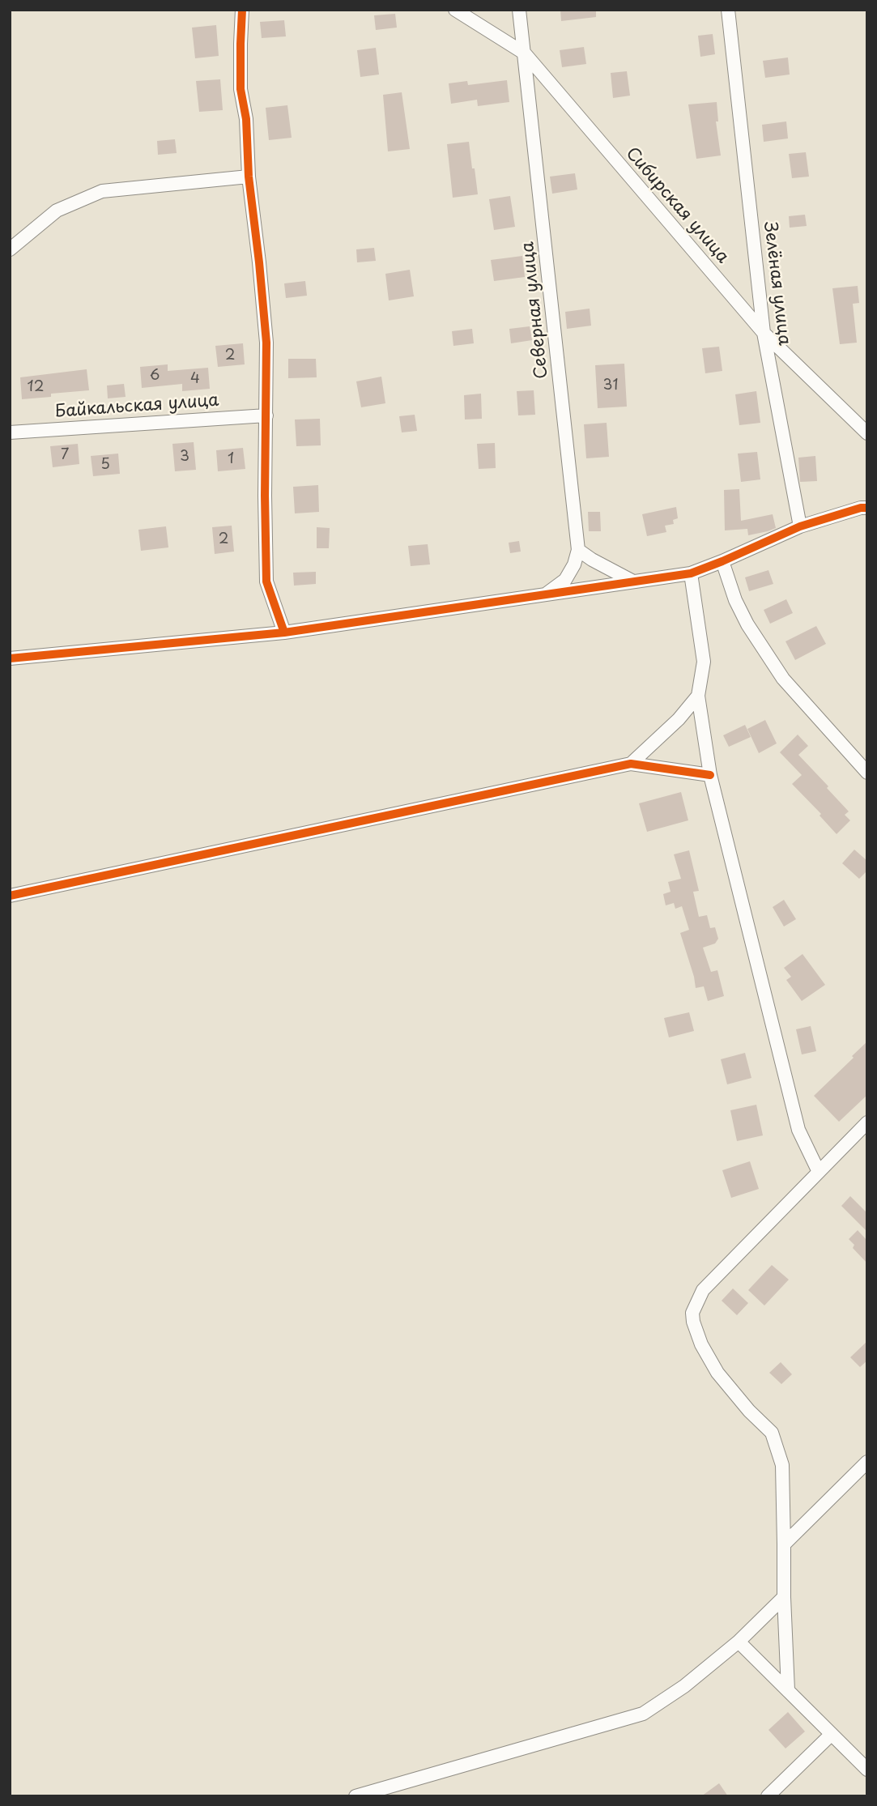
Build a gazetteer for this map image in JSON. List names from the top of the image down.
{
  "streets": {
    "street": [
      "Сибирская улица",
      "Зелёная улица",
      "Северная улица",
      "Байкальская улица"
    ]
  },
  "crossings": [
    ["Сибирская улица", "Зелёная улица"],
    ["Сибирская улица", "Северная улица"]
  ],
  "house_numbers": [
    "2",
    "6",
    "4",
    "31",
    "12",
    "7",
    "3",
    "1",
    "5",
    "2"
  ]
}
